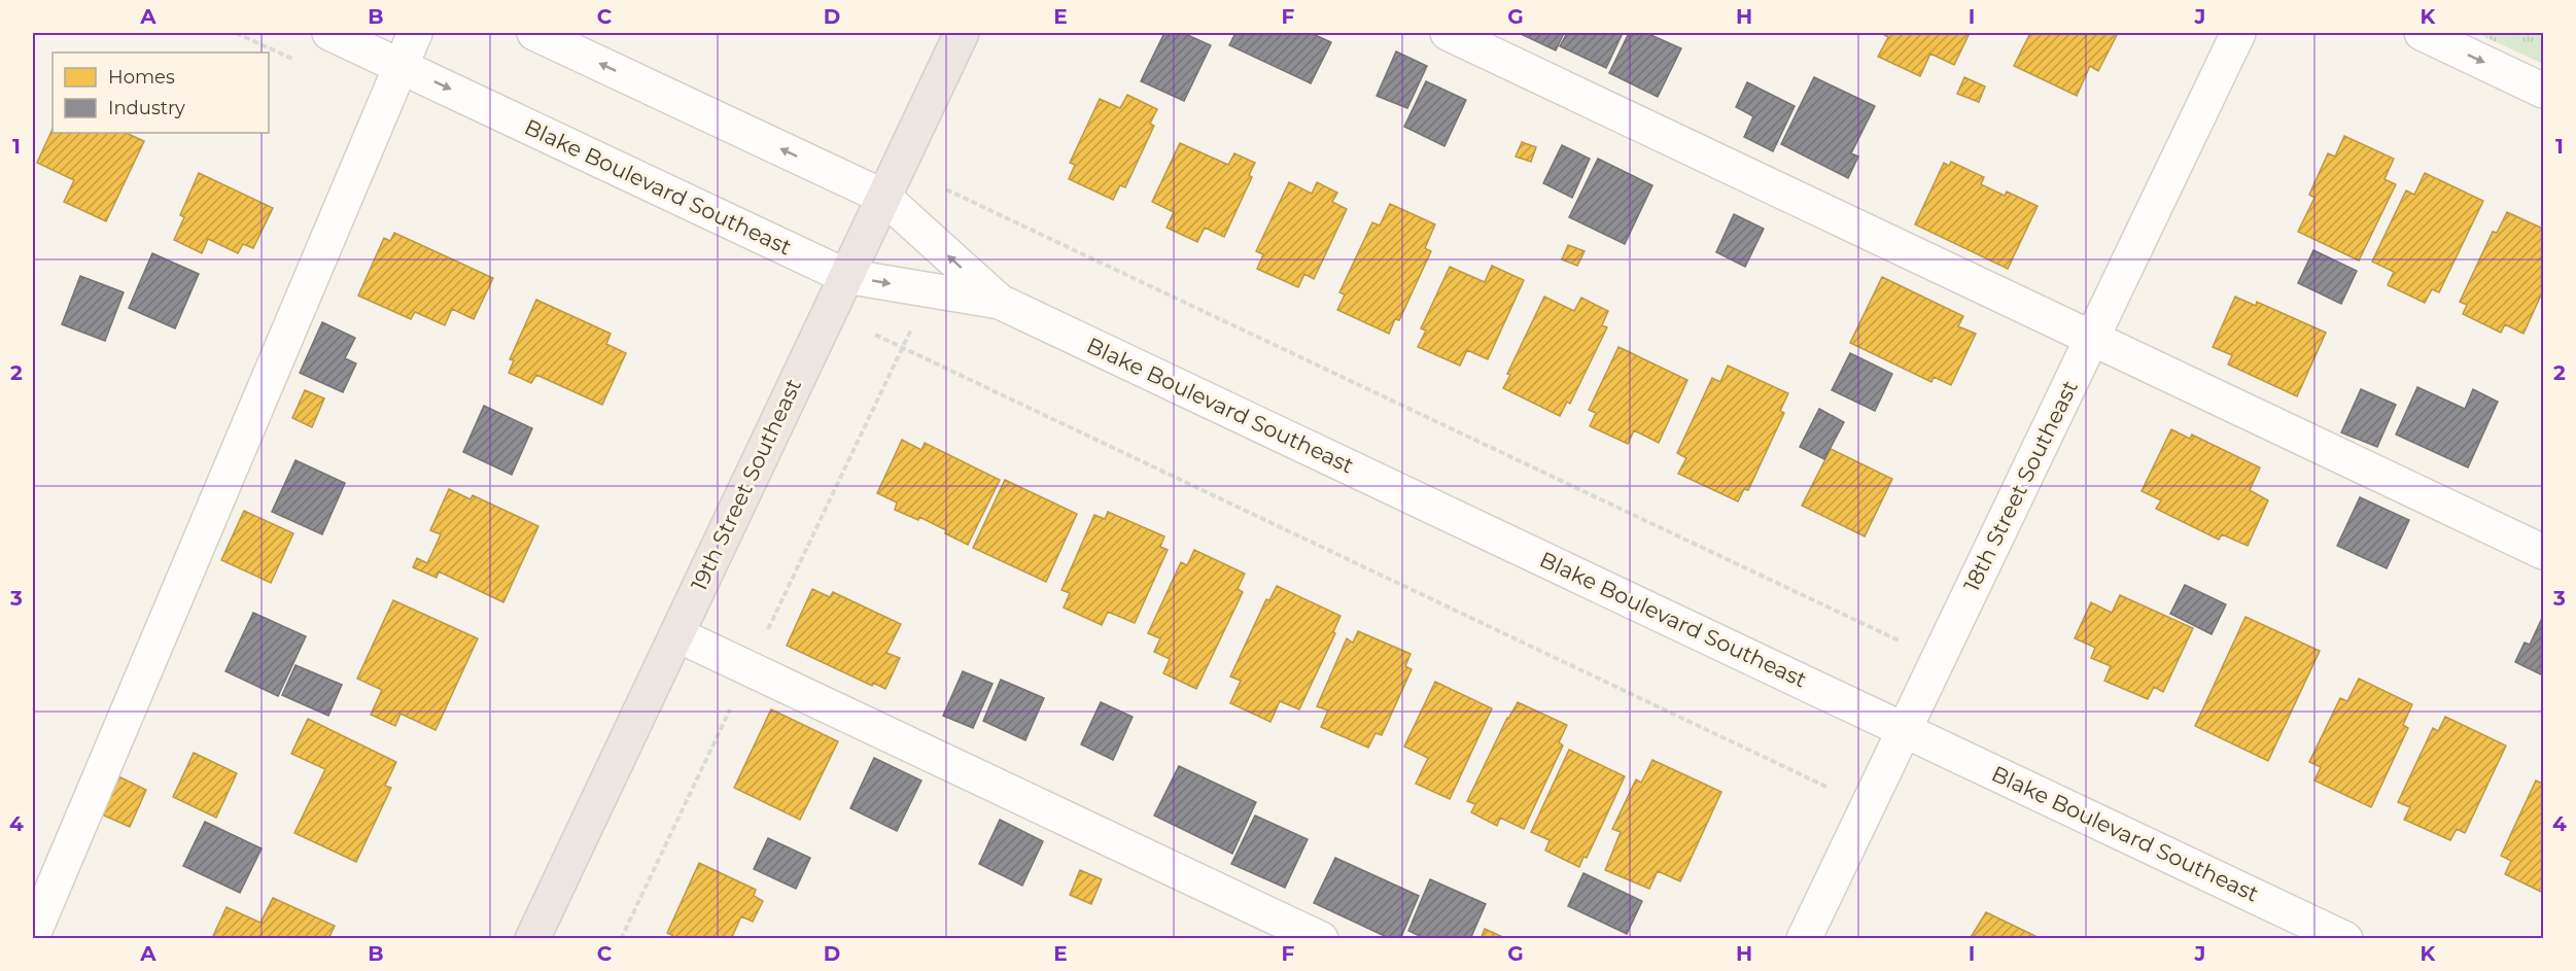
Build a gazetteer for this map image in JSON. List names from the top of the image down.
{
  "streets": {
    "main road": ["19th Street Southeast"],
    "street": ["Blake Boulevard Southeast", "18th Street Southeast"]
  },
  "crossings": [
    ["Blake Boulevard Southeast", "19th Street Southeast"],
    ["Blake Boulevard Southeast", "18th Street Southeast"]
  ],
  "legend": ["Homes", "Industry"],
  "grid": {
    "columns": [
      "A",
      "B",
      "C",
      "D",
      "E",
      "F",
      "G",
      "H",
      "I",
      "J",
      "K"
    ],
    "rows": [
      "1",
      "2",
      "3",
      "4"
    ]
  }
}
